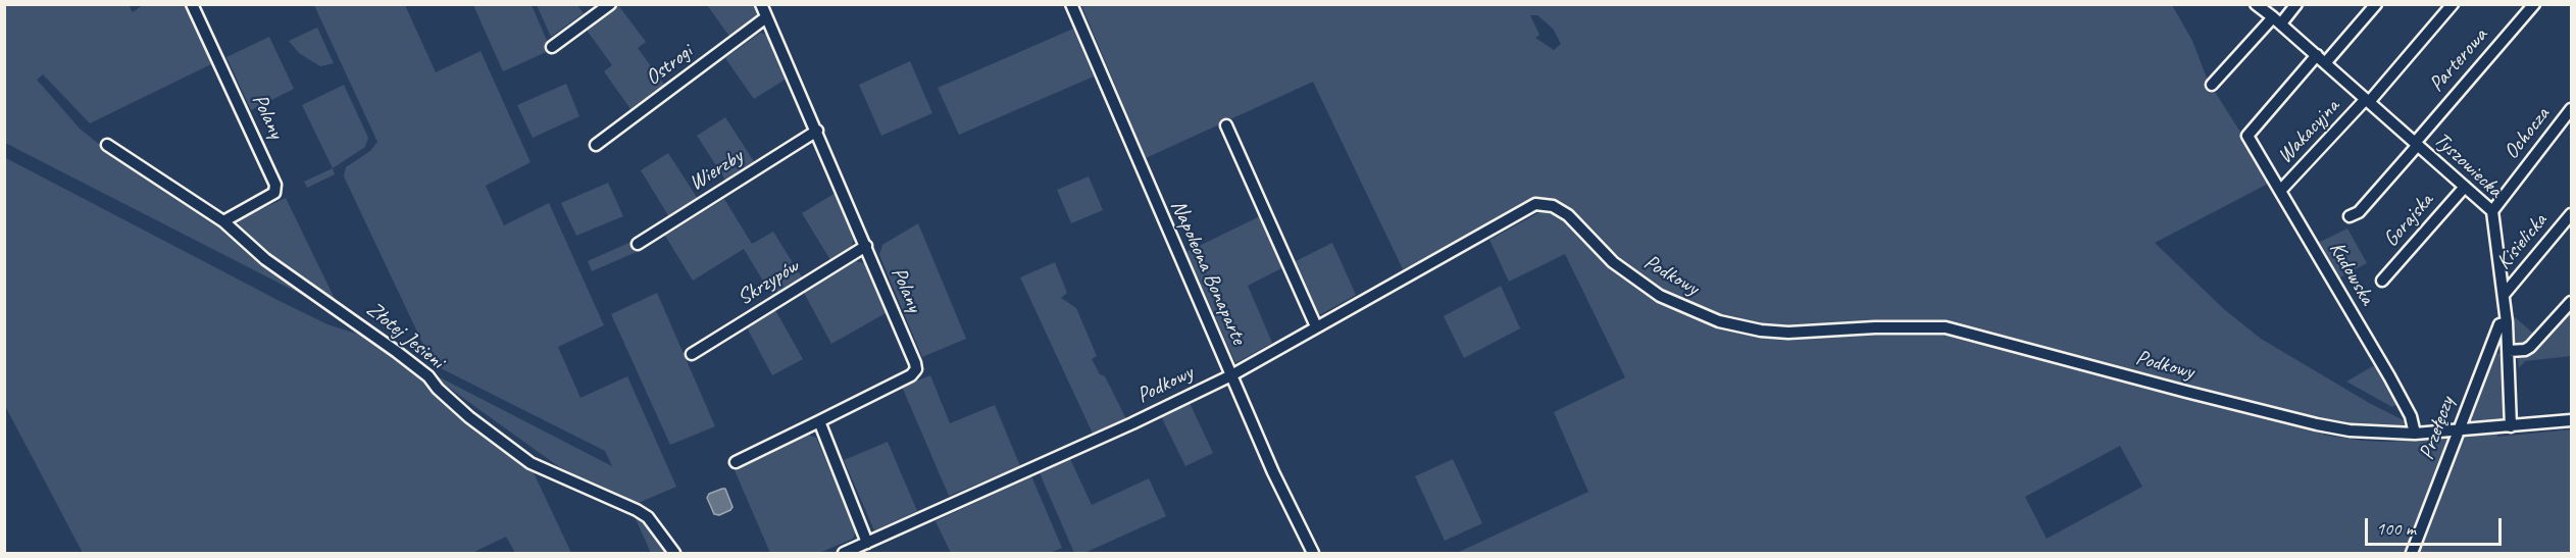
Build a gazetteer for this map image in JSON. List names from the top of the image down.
{
  "streets": {
    "street": [
      "Parterowa",
      "Ostrogi",
      "Polany",
      "Wakacyjna",
      "Ochocza",
      "Tyszowiecka",
      "Wierzby",
      "Gorajska",
      "Kisielicka",
      "Napoleona Bonaparte",
      "Kudowska",
      "Podkowy",
      "Skrzypów",
      "Złotej Jesieni",
      "Przełęczy"
    ]
  },
  "crossings": [
    ["Parterowa", "Tyszowiecka"],
    ["Ostrogi", "Polany"],
    ["Polany", "Wierzby"],
    ["Polany", "Skrzypów"],
    ["Polany", "Złotej Jesieni"],
    ["Wakacyjna", "Tyszowiecka"],
    ["Wakacyjna", "Kudowska"],
    ["Ochocza", "Tyszowiecka"],
    ["Tyszowiecka", "Gorajska"],
    ["Tyszowiecka", "Kisielicka"],
    ["Tyszowiecka", "Kudowska"],
    ["Tyszowiecka", "Podkowy"],
    ["Tyszowiecka", "Przełęczy"],
    ["Napoleona Bonaparte", "Podkowy"],
    ["Kudowska", "Podkowy"],
    ["Podkowy", "Przełęczy"]
  ],
  "scale_bar": "100 m"
}
